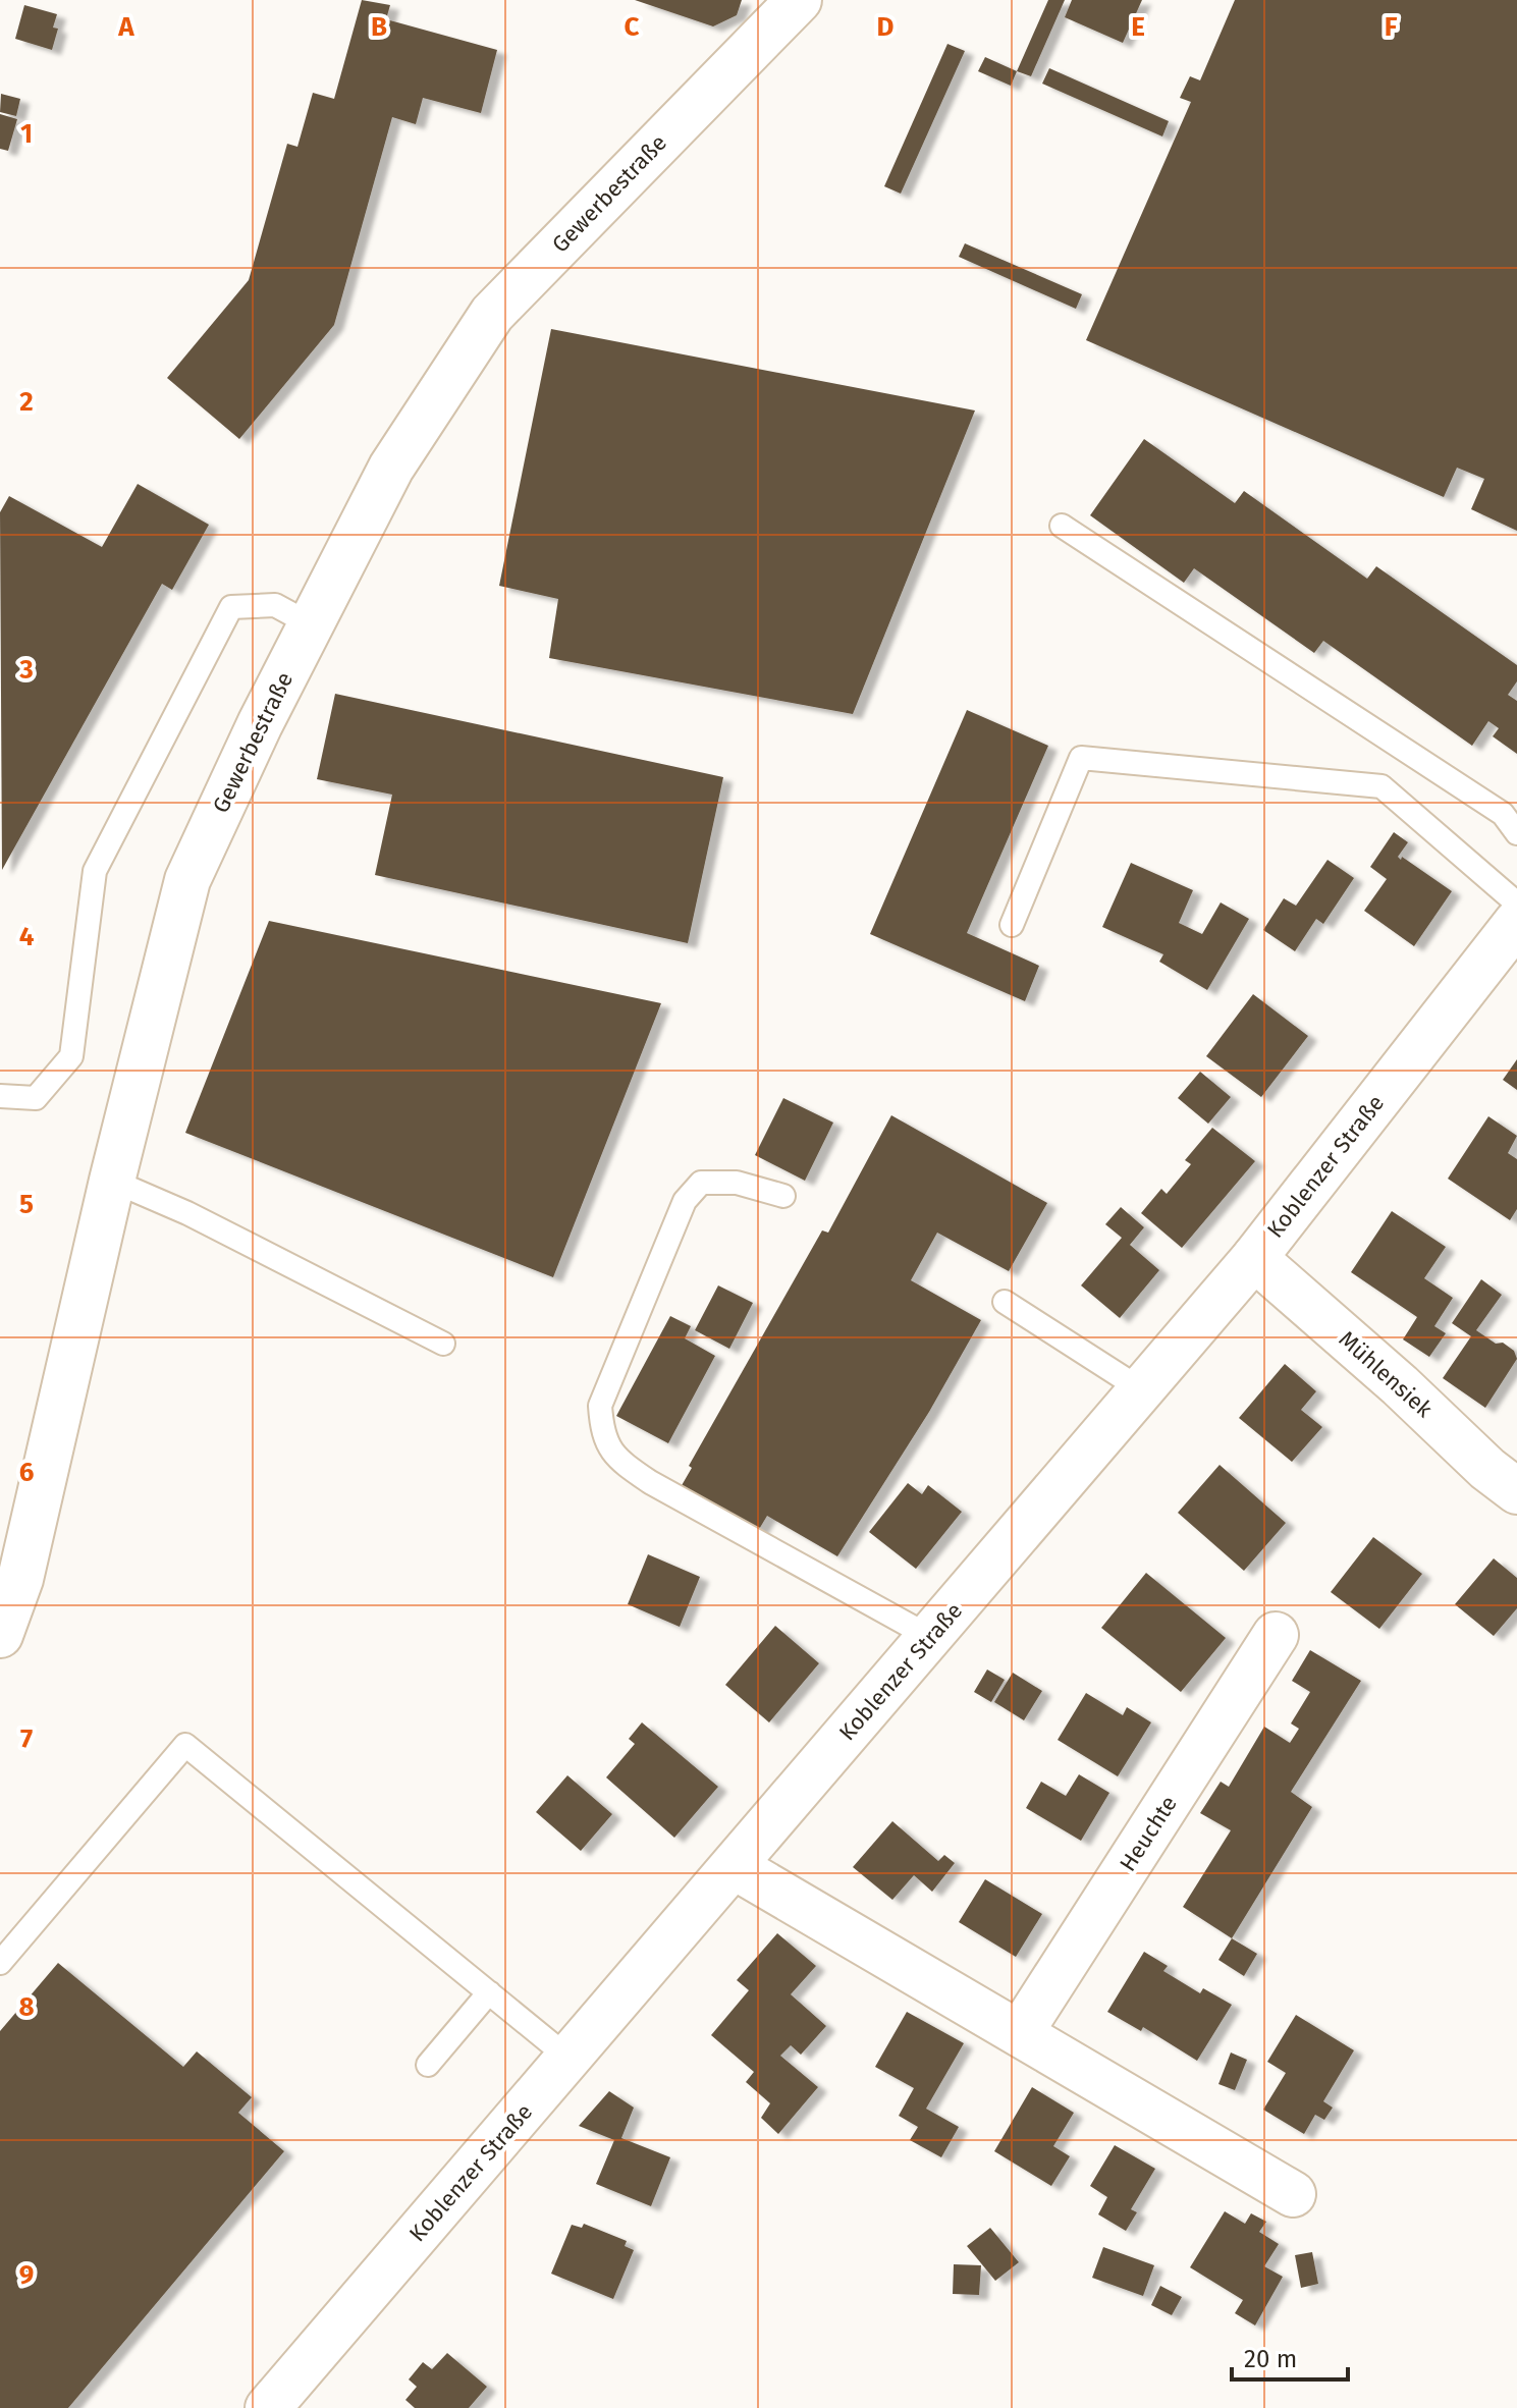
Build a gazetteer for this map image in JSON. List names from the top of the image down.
{
  "streets": {
    "street": [
      "Gewerbestraße",
      "Koblenzer Straße",
      "Mühlensiek",
      "Heuchte"
    ]
  },
  "crossings": [
    ["Koblenzer Straße", "Mühlensiek"]
  ],
  "scale_bar": "20 m",
  "grid": {
    "columns": [
      "A",
      "B",
      "C",
      "D",
      "E",
      "F"
    ],
    "rows": [
      "1",
      "2",
      "3",
      "4",
      "5",
      "6",
      "7",
      "8",
      "9"
    ]
  }
}
